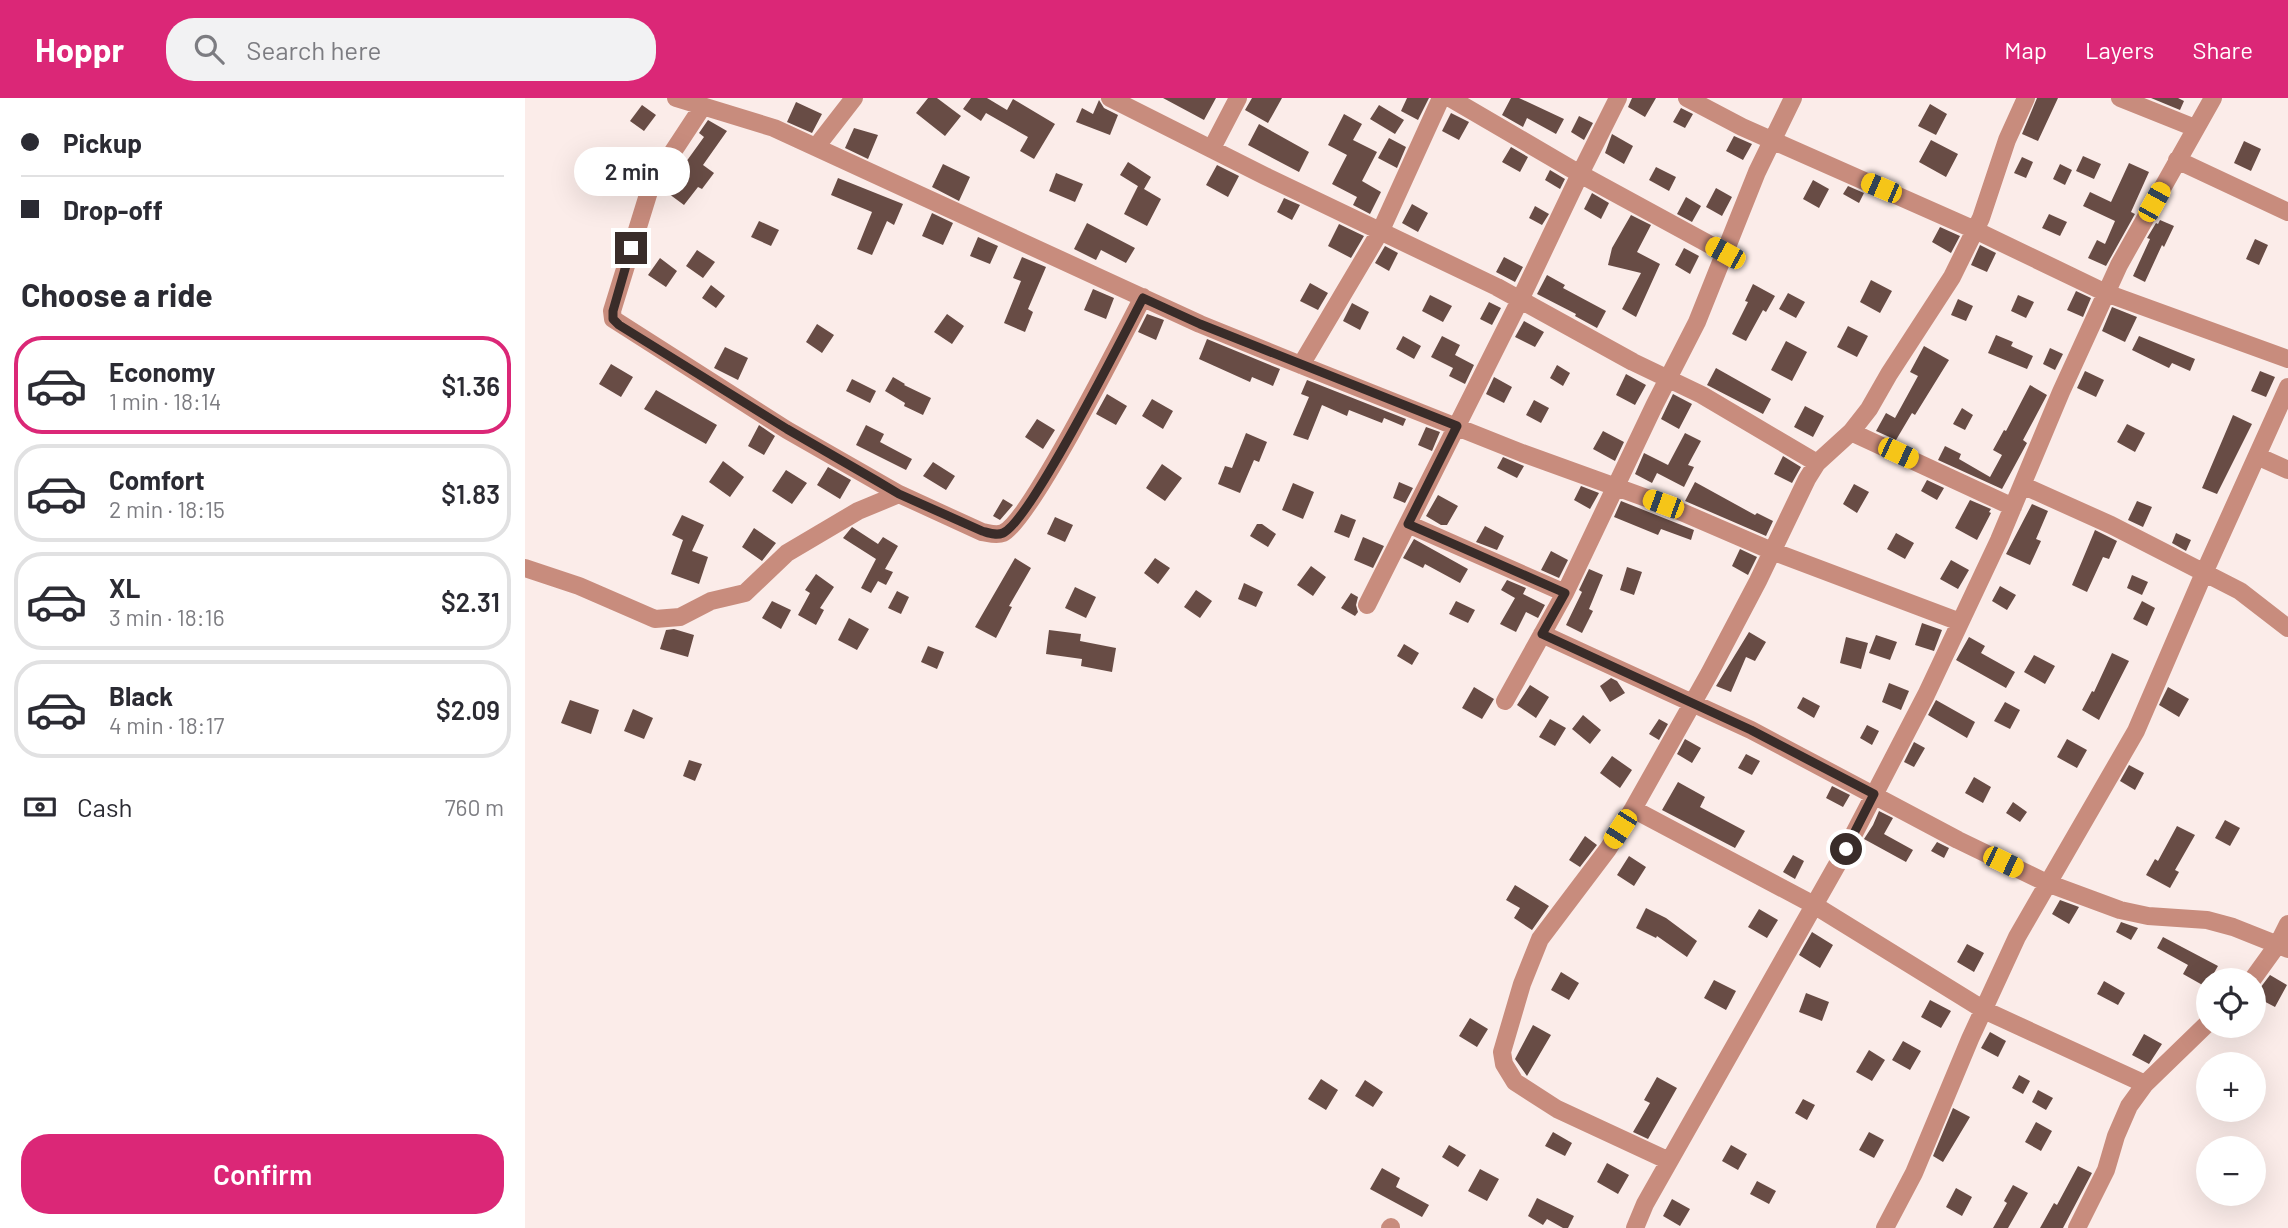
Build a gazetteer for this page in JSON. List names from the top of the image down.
{
  "page": {
    "header": "Hoppr",
    "search": "Search here",
    "nav": ["Map", "Layers", "Share"],
    "banner": ["Pickup", "Drop-off"],
    "bubble": "2 min",
    "heading": "Choose a ride",
    "list": [
      {
        "name": "Economy",
        "note": "1 min · 18:14",
        "value": "$1.36"
      },
      {
        "name": "Comfort",
        "note": "2 min · 18:15",
        "value": "$1.83"
      },
      {
        "name": "XL",
        "note": "3 min · 18:16",
        "value": "$2.31"
      },
      {
        "name": "Black",
        "note": "4 min · 18:17",
        "value": "$2.09"
      }
    ],
    "pay": ["Cash", "760 m"],
    "map_buttons": ["+", "−"],
    "buttons": "Confirm"
  }
}
